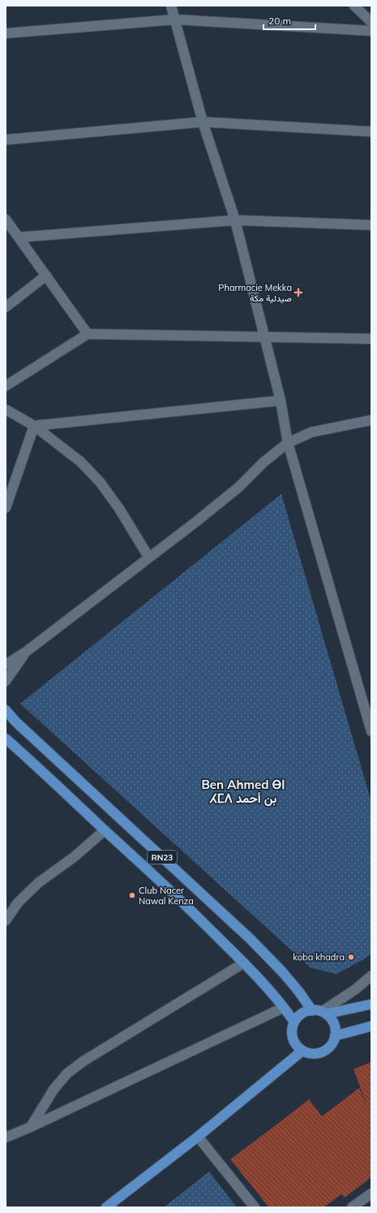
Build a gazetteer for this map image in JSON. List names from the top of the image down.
{
  "streets": {
    "main road": ["RN23"]
  },
  "districts": ["Ben Ahmed ⴱⵏ ⵃⵎⴷ بن أحمد"],
  "places": {
    "health": ["Pharmacie Mekka صيدلية مكة"],
    "other": ["Club Nacer Nawal Kenza", "koba khadra"]
  },
  "scale_bar": "20 m"
}
